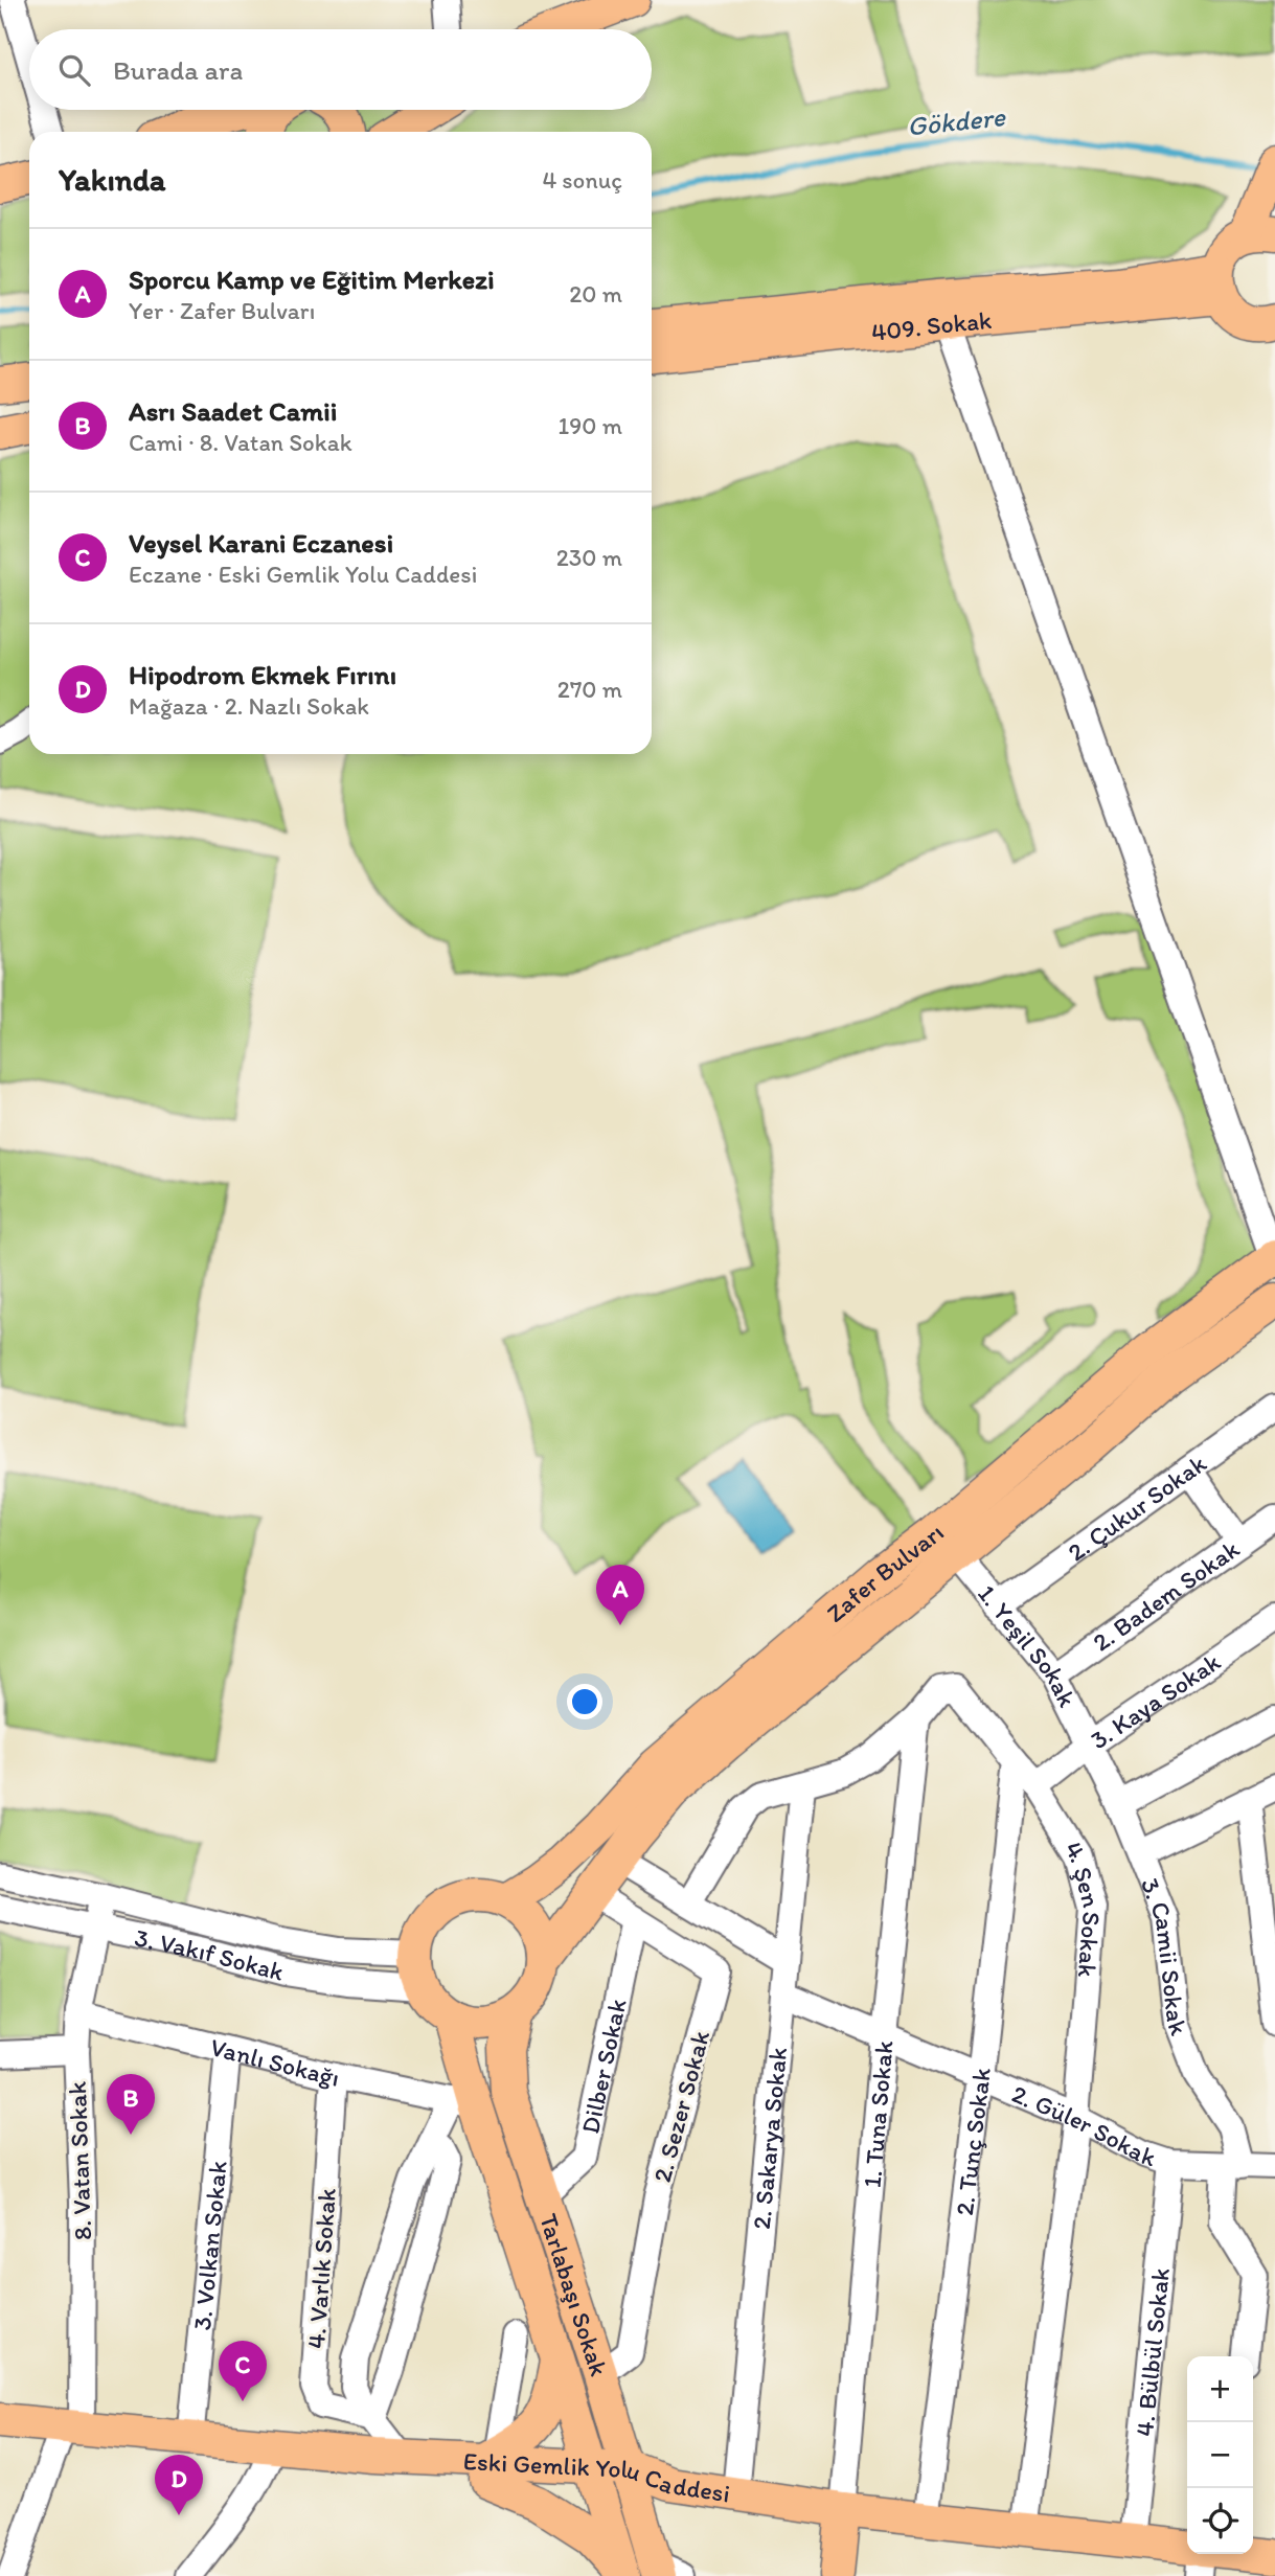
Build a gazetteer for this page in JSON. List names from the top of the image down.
{
  "streets": {
    "main road": [
      "409. Sokak",
      "Zafer Bulvarı",
      "Tarlabaşı Sokak",
      "Eski Gemlik Yolu Caddesi"
    ],
    "street": [
      "2. Çukur Sokak",
      "2. Badem Sokak",
      "1. Yeşil Sokak",
      "3. Kaya Sokak",
      "4. Şen Sokak",
      "3. Vakıf Sokak",
      "3. Camii Sokak",
      "Vanlı Sokağı",
      "Dilber Sokak",
      "2. Sezer Sokak",
      "1. Tuna Sokak",
      "2. Güler Sokak",
      "2. Sakarya Sokak",
      "2. Tunç Sokak",
      "8. Vatan Sokak",
      "3. Volkan Sokak",
      "4. Varlık Sokak",
      "4. Bülbül Sokak"
    ]
  },
  "crossings": [
    ["2. Çukur Sokak", "1. Yeşil Sokak"],
    ["Zafer Bulvarı", "1. Yeşil Sokak"],
    ["Zafer Bulvarı", "3. Vakıf Sokak"],
    ["Zafer Bulvarı", "2. Sezer Sokak"],
    ["Zafer Bulvarı", "Tarlabaşı Sokak"],
    ["2. Badem Sokak", "1. Yeşil Sokak"],
    ["1. Yeşil Sokak", "3. Kaya Sokak"],
    ["1. Yeşil Sokak", "3. Camii Sokak"],
    ["3. Kaya Sokak", "4. Şen Sokak"],
    ["3. Kaya Sokak", "3. Camii Sokak"],
    ["4. Şen Sokak", "1. Tuna Sokak"],
    ["4. Şen Sokak", "2. Güler Sokak"],
    ["4. Şen Sokak", "2. Sakarya Sokak"],
    ["4. Şen Sokak", "2. Tunç Sokak"],
    ["4. Şen Sokak", "Eski Gemlik Yolu Caddesi"],
    ["3. Vakıf Sokak", "8. Vatan Sokak"],
    ["3. Vakıf Sokak", "Tarlabaşı Sokak"],
    ["3. Camii Sokak", "2. Güler Sokak"],
    ["Vanlı Sokağı", "8. Vatan Sokak"],
    ["Vanlı Sokağı", "3. Volkan Sokak"],
    ["Vanlı Sokağı", "4. Varlık Sokak"],
    ["Dilber Sokak", "2. Sezer Sokak"],
    ["Dilber Sokak", "Tarlabaşı Sokak"],
    ["2. Sezer Sokak", "Tarlabaşı Sokak"],
    ["1. Tuna Sokak", "2. Güler Sokak"],
    ["1. Tuna Sokak", "Eski Gemlik Yolu Caddesi"],
    ["2. Güler Sokak", "2. Sakarya Sokak"],
    ["2. Güler Sokak", "2. Tunç Sokak"],
    ["2. Güler Sokak", "4. Bülbül Sokak"],
    ["2. Sakarya Sokak", "Eski Gemlik Yolu Caddesi"],
    ["2. Tunç Sokak", "Eski Gemlik Yolu Caddesi"],
    ["8. Vatan Sokak", "Eski Gemlik Yolu Caddesi"],
    ["3. Volkan Sokak", "Eski Gemlik Yolu Caddesi"],
    ["Tarlabaşı Sokak", "Eski Gemlik Yolu Caddesi"],
    ["4. Bülbül Sokak", "Eski Gemlik Yolu Caddesi"]
  ],
  "water": ["Gökdere"],
  "page": {
    "search": "Burada ara",
    "heading": ["Yakında", "4 sonuç"],
    "list": [
      {
        "mark": "A",
        "name": "Sporcu Kamp ve Eğitim Merkezi",
        "note": "Yer · Zafer Bulvarı",
        "value": "20 m"
      },
      {
        "mark": "B",
        "name": "Asrı Saadet Camii",
        "note": "Cami · 8. Vatan Sokak",
        "value": "190 m"
      },
      {
        "mark": "C",
        "name": "Veysel Karani Eczanesi",
        "note": "Eczane · Eski Gemlik Yolu Caddesi",
        "value": "230 m"
      },
      {
        "mark": "D",
        "name": "Hipodrom Ekmek Fırını",
        "note": "Mağaza · 2. Nazlı Sokak",
        "value": "270 m"
      }
    ],
    "pins": [
      "A",
      "B",
      "C",
      "D"
    ],
    "map_buttons": ["+", "−"]
  }
}
